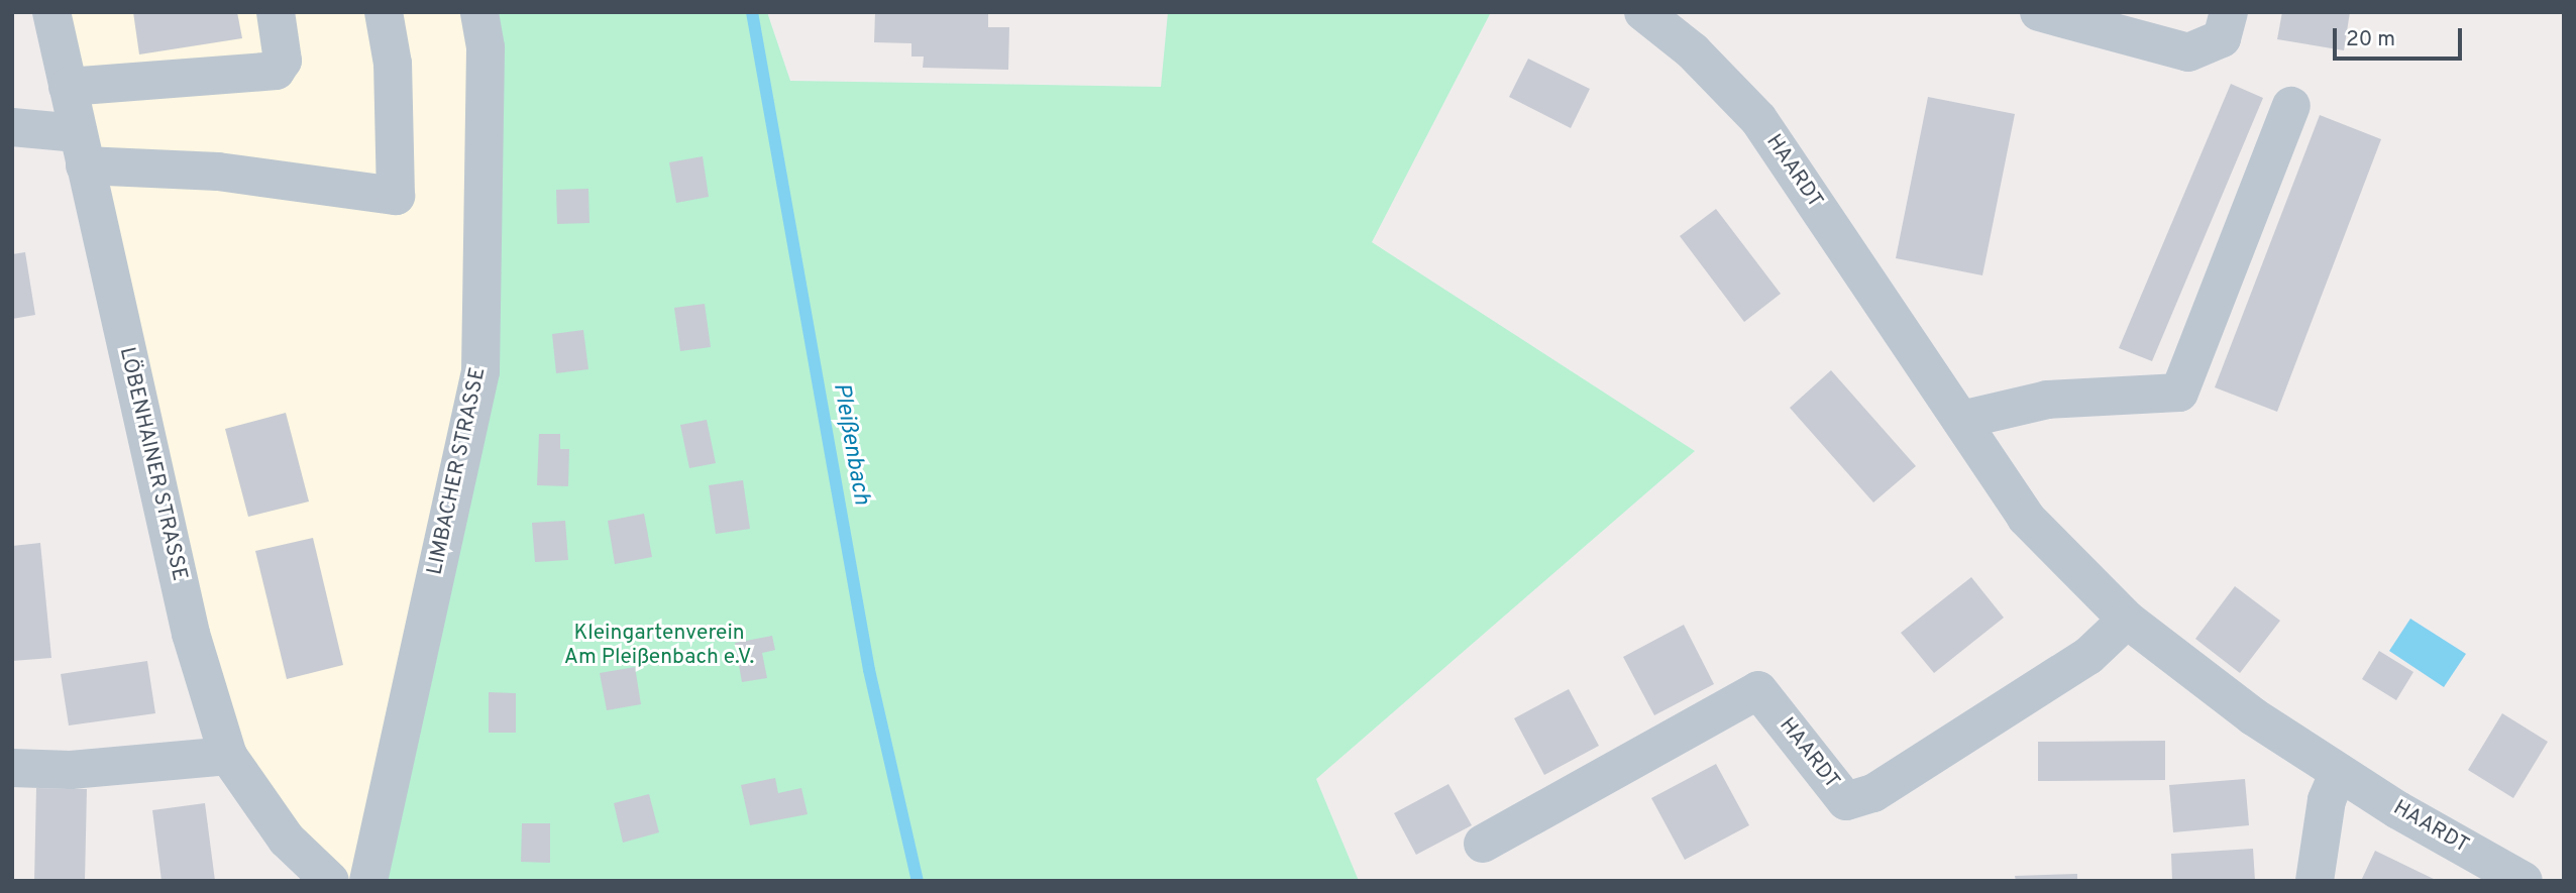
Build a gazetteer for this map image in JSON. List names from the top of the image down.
{
  "streets": {
    "street": ["HAARDT", "LÖBENHAINER STRASSE", "LIMBACHER STRASSE"]
  },
  "water": ["Pleißenbach"],
  "parks": ["Kleingartenverein Am Pleißenbach e.V."],
  "scale_bar": "20 m"
}
